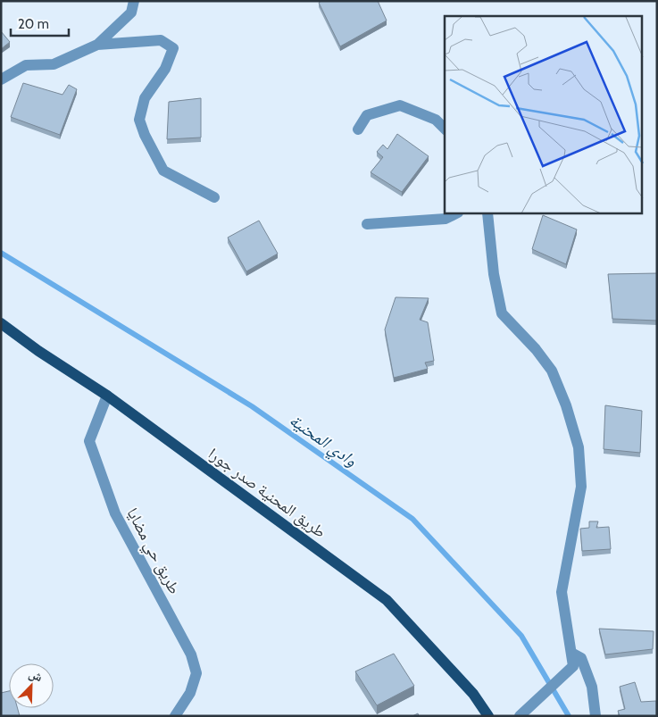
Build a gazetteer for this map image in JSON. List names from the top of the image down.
{
  "streets": {
    "main road": ["طريق المحنية صدر جورا"],
    "street": ["طريق حي مضايا"]
  },
  "crossings": [
    ["طريق المحنية صدر جورا", "طريق حي مضايا"]
  ],
  "water": ["وادي المحنية"],
  "scale_bar": "20 m",
  "north": "top right"
}
